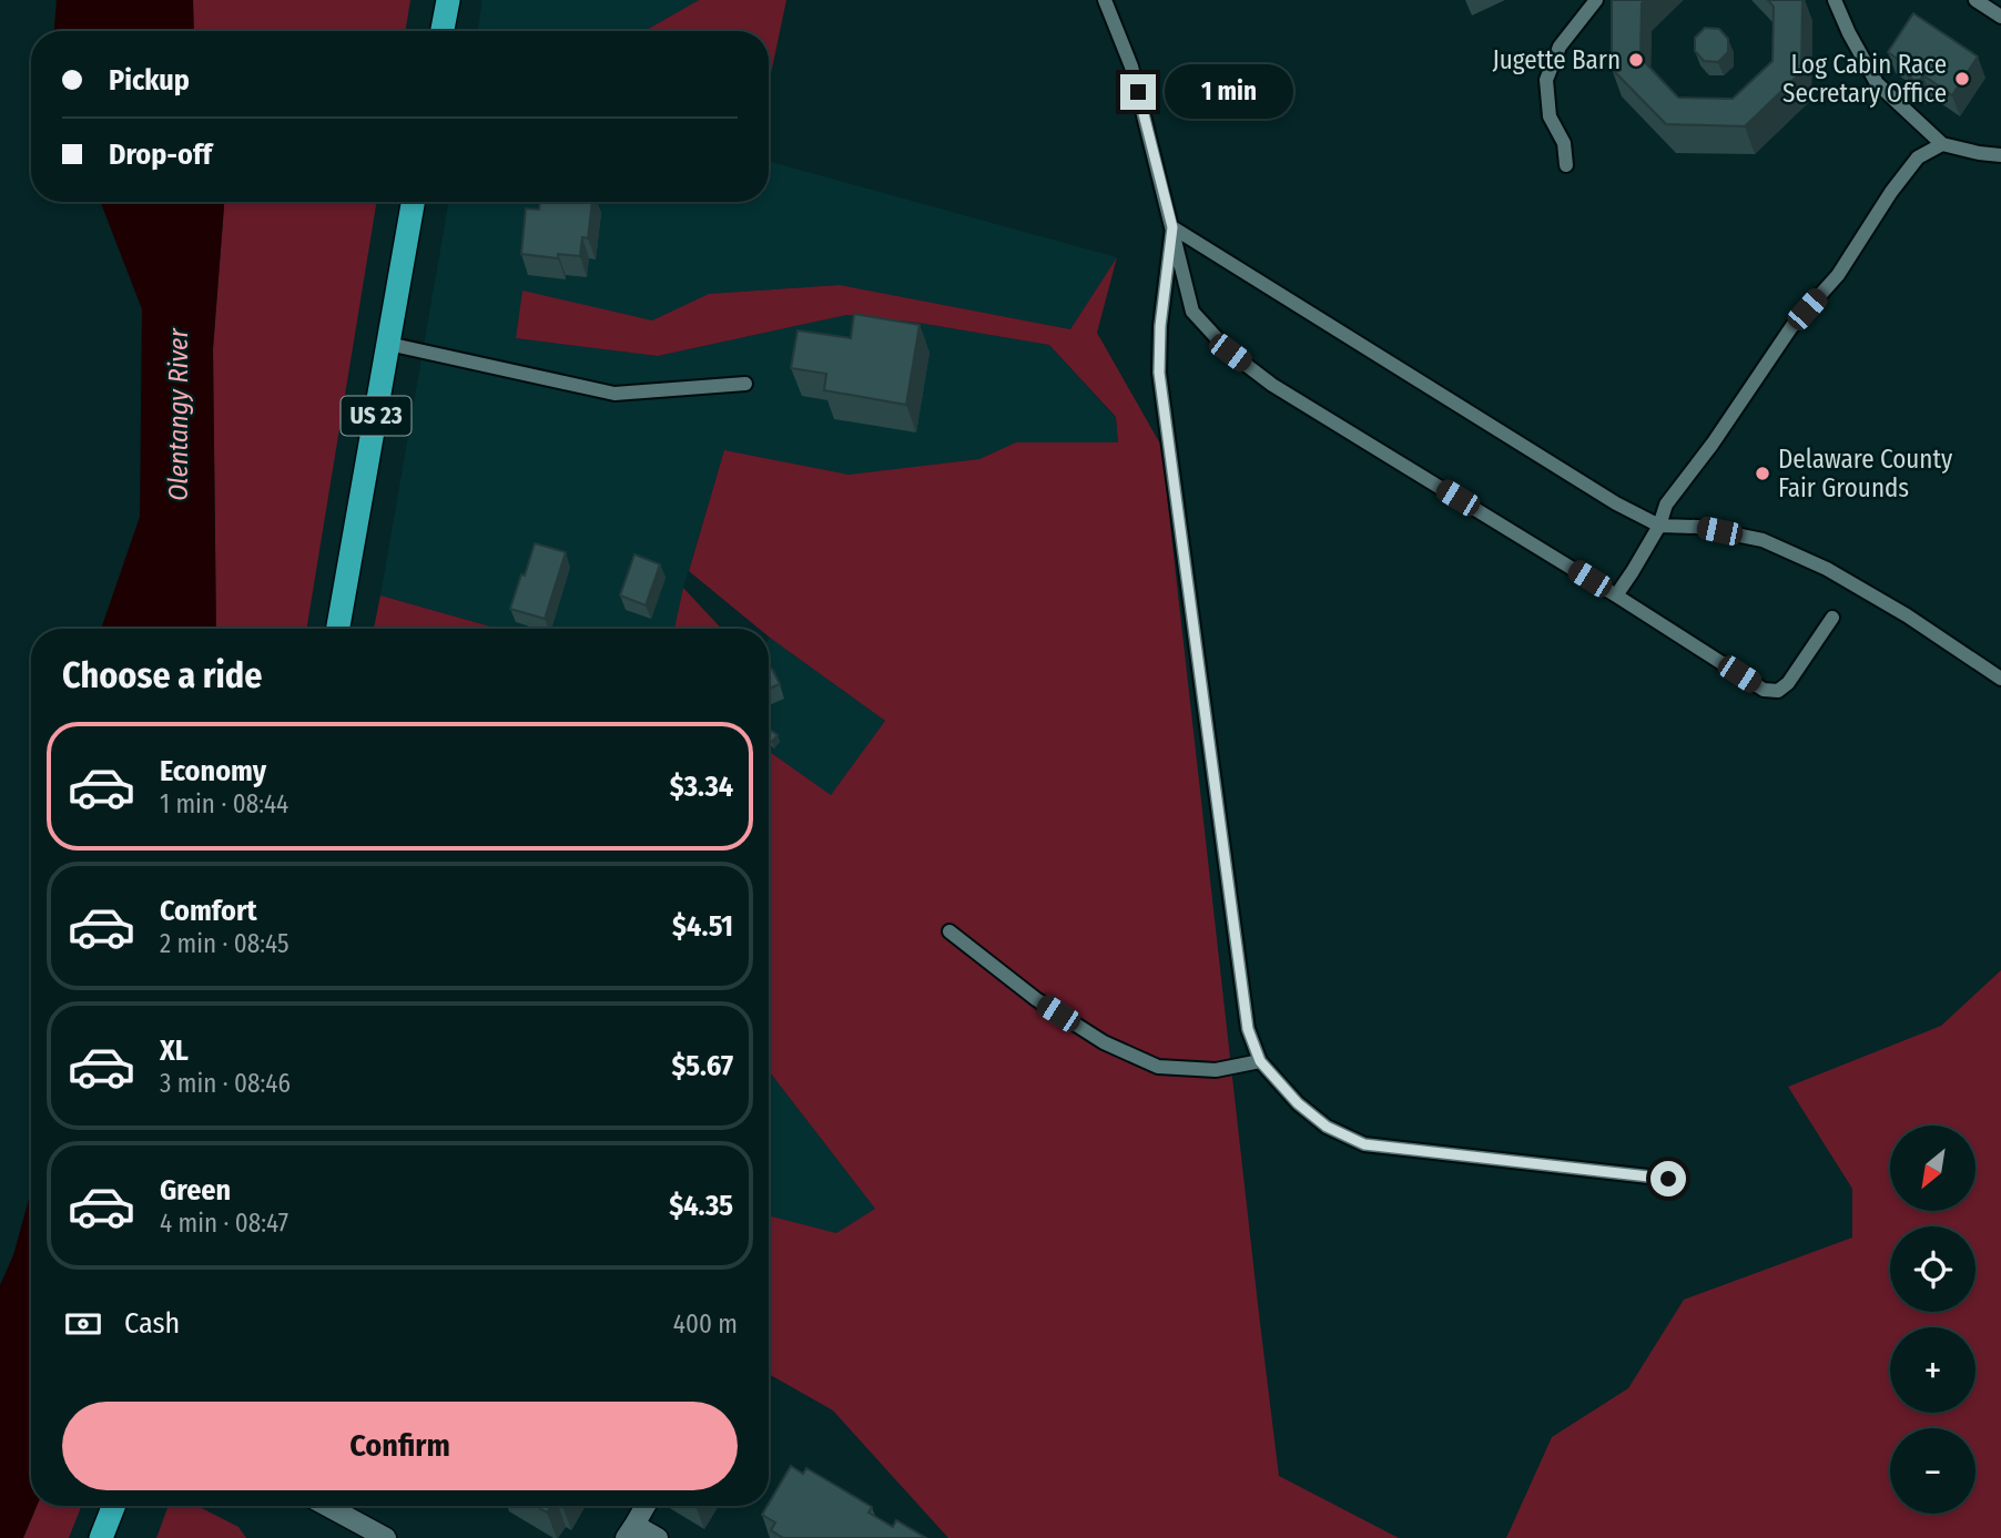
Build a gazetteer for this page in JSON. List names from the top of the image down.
{
  "streets": {
    "highway": ["US 23"]
  },
  "water": ["Olentangy River"],
  "places": ["Jugette Barn", "Log Cabin Race Secretary Office", "Delaware County Fair Grounds"],
  "north": "bottom left",
  "page": {
    "banner": ["Pickup", "Drop-off"],
    "bubble": "1 min",
    "heading": "Choose a ride",
    "list": [
      {
        "name": "Economy",
        "note": "1 min · 08:44",
        "value": "$3.34"
      },
      {
        "name": "Comfort",
        "note": "2 min · 08:45",
        "value": "$4.51"
      },
      {
        "name": "XL",
        "note": "3 min · 08:46",
        "value": "$5.67"
      },
      {
        "name": "Green",
        "note": "4 min · 08:47",
        "value": "$4.35"
      }
    ],
    "map_buttons": ["+", "−"],
    "pay": ["Cash", "400 m"],
    "buttons": "Confirm"
  }
}
